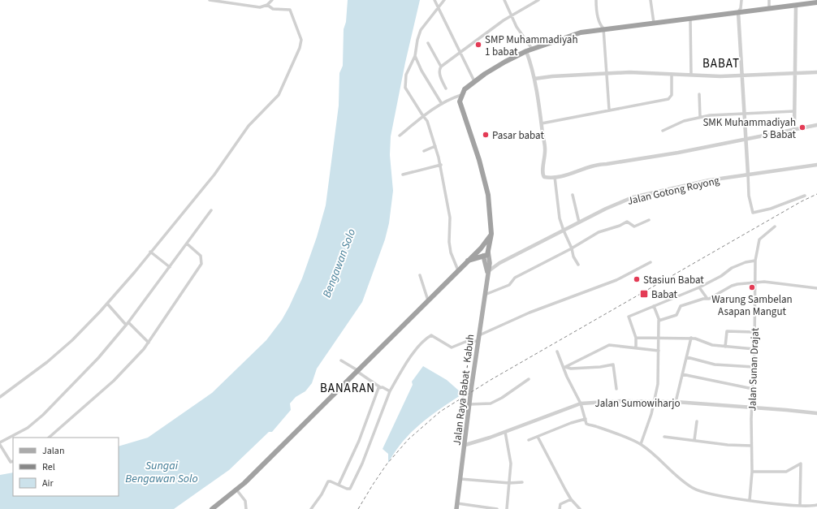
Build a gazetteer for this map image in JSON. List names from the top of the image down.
{
  "streets": {
    "main road": ["Jalan Raya Babat - Kabuh"],
    "street": ["Jalan Gotong Royong", "Jalan Sunan Drajat", "Jalan Sumowiharjo"]
  },
  "crossings": [
    ["Jalan Gotong Royong", "Jalan Raya Babat - Kabuh"],
    ["Jalan Sunan Drajat", "Jalan Sumowiharjo"],
    ["Jalan Raya Babat - Kabuh", "Jalan Sumowiharjo"]
  ],
  "districts": ["BABAT", "BANARAN"],
  "water": ["Bengawan Solo", "Sungai Bengawan Solo"],
  "places": {
    "other": [
      "SMP Muhammadiyah 1 babat",
      "SMK Muhammadiyah 5 Babat",
      "Pasar babat",
      "Stasiun Babat",
      "Warung Sambelan Asapan Mangut"
    ],
    "transit": ["Babat"]
  },
  "legend": ["Jalan", "Rel", "Air"]
}
